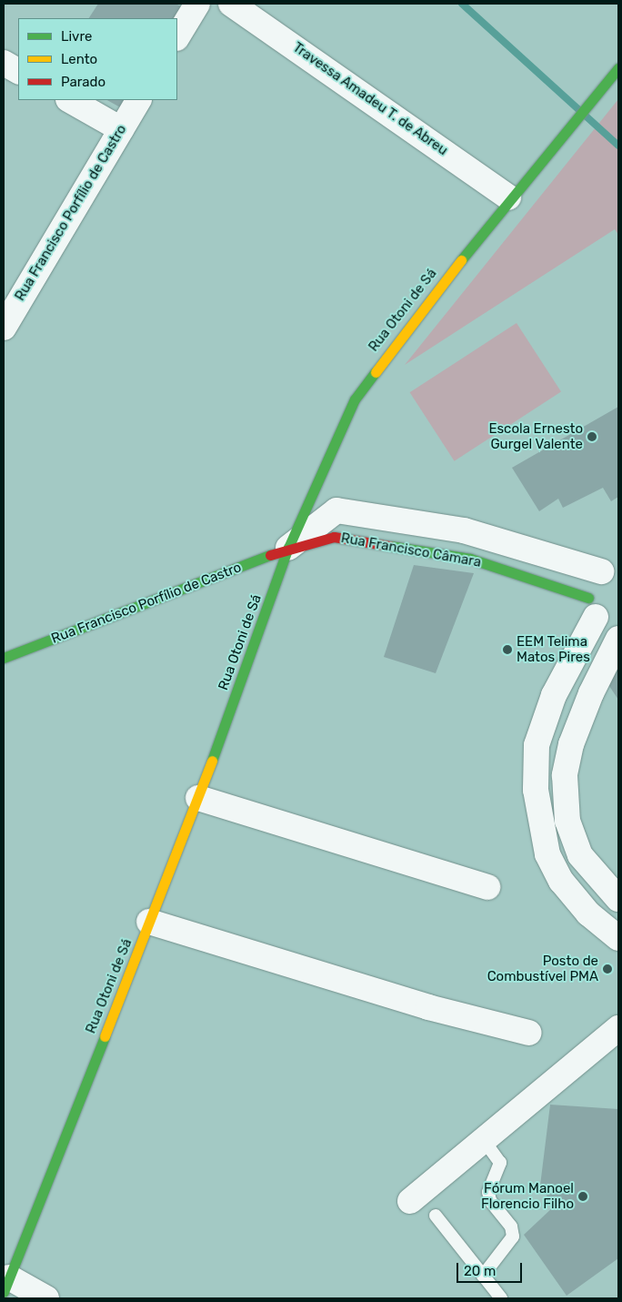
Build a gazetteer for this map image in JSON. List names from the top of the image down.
{
  "streets": {
    "street": [
      "Travessa Amadeu T. de Abreu",
      "Rua Francisco Porfílio de Castro",
      "Rua Otoni de Sá",
      "Rua Francisco Câmara"
    ]
  },
  "crossings": [
    ["Travessa Amadeu T. de Abreu", "Rua Otoni de Sá"],
    ["Rua Francisco Porfílio de Castro", "Rua Otoni de Sá"],
    ["Rua Francisco Porfílio de Castro", "Rua Francisco Câmara"],
    ["Rua Otoni de Sá", "Rua Francisco Câmara"]
  ],
  "places": [
    "Escola Ernesto Gurgel Valente",
    "EEM Telima Matos Pires",
    "Posto de Combustível PMA",
    "Fórum Manoel Florencio Filho"
  ],
  "legend": ["Livre", "Lento", "Parado"],
  "scale_bar": "20 m"
}
